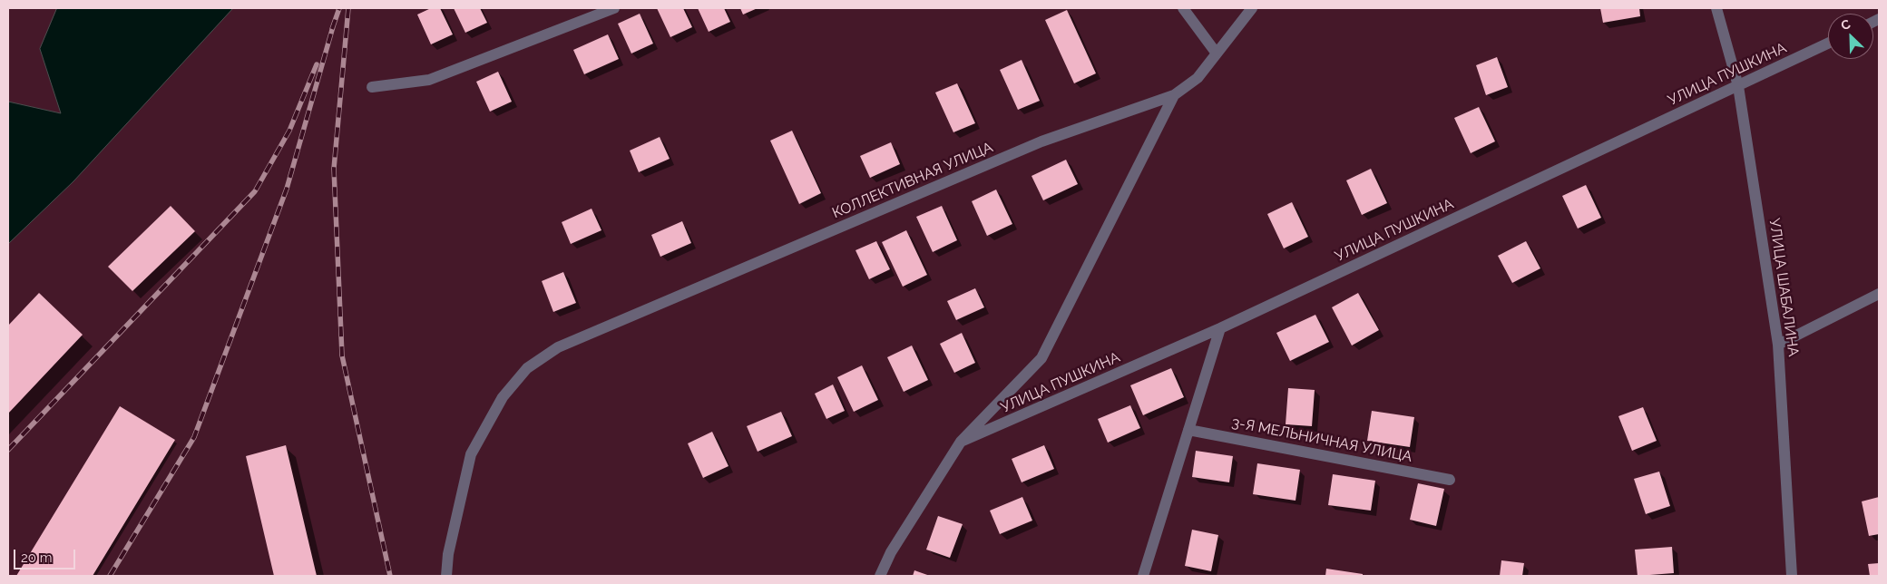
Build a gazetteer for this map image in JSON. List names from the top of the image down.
{
  "streets": {
    "street": [
      "УЛИЦА ПУШКИНА",
      "КОЛЛЕКТИВНАЯ УЛИЦА",
      "УЛИЦА ШАБАЛИНА",
      "3-Я МЕЛЬНИЧНАЯ УЛИЦА"
    ]
  },
  "crossings": [
    ["УЛИЦА ПУШКИНА", "УЛИЦА ШАБАЛИНА"]
  ],
  "scale_bar": "20 m",
  "north": "top left"
}
